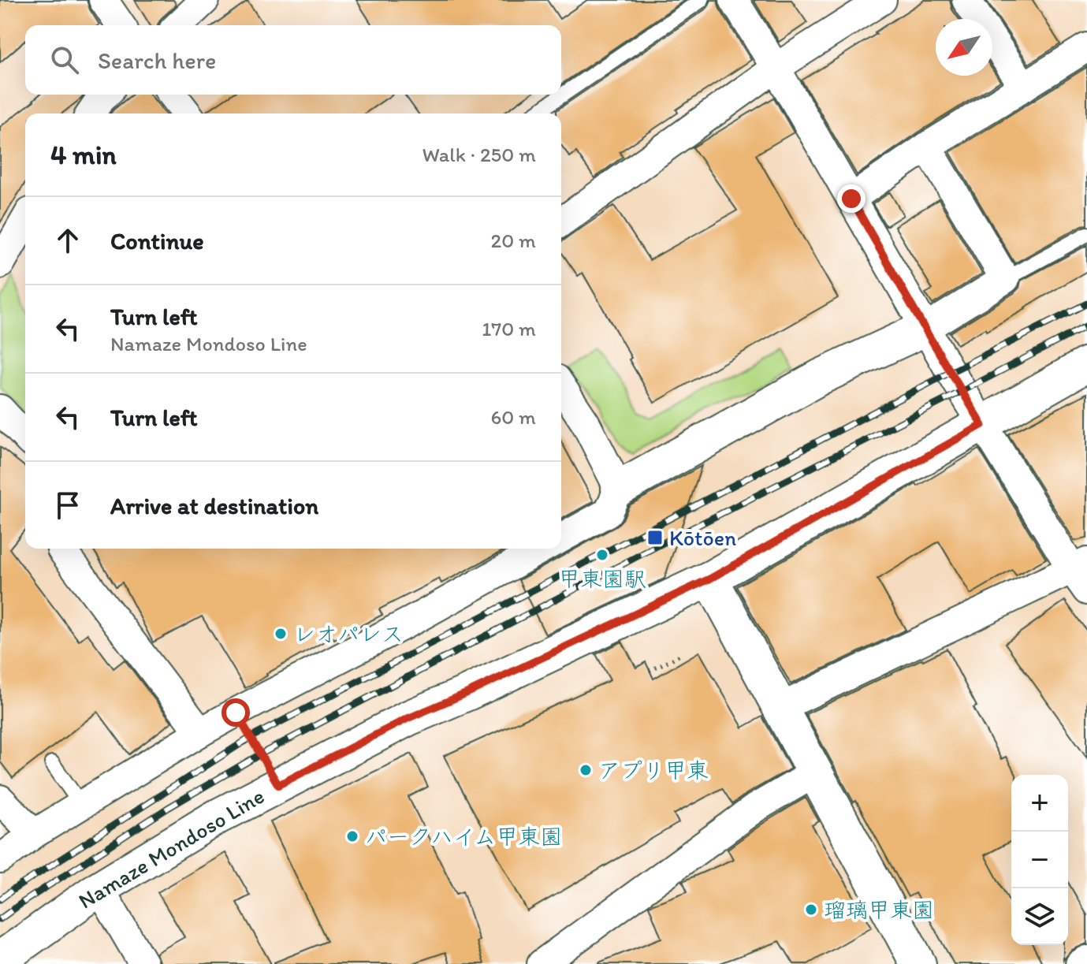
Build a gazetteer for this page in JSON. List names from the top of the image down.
{
  "streets": {
    "main road": ["Namaze Mondoso Line"]
  },
  "places": {
    "transit": ["Kōtōen"],
    "other": [
      "甲東園駅",
      "レオパレス",
      "アプリ甲東",
      "パークハイム甲東園",
      "瑠璃甲東園"
    ]
  },
  "north": "bottom left",
  "page": {
    "search": "Search here",
    "heading": ["4 min", "Walk · 250 m"],
    "list": [
      ["Continue", "20 m"],
      ["Turn left", "Namaze Mondoso Line", "170 m"],
      ["Turn left", "60 m"],
      "Arrive at destination"
    ],
    "map_buttons": ["+", "−"]
  }
}
